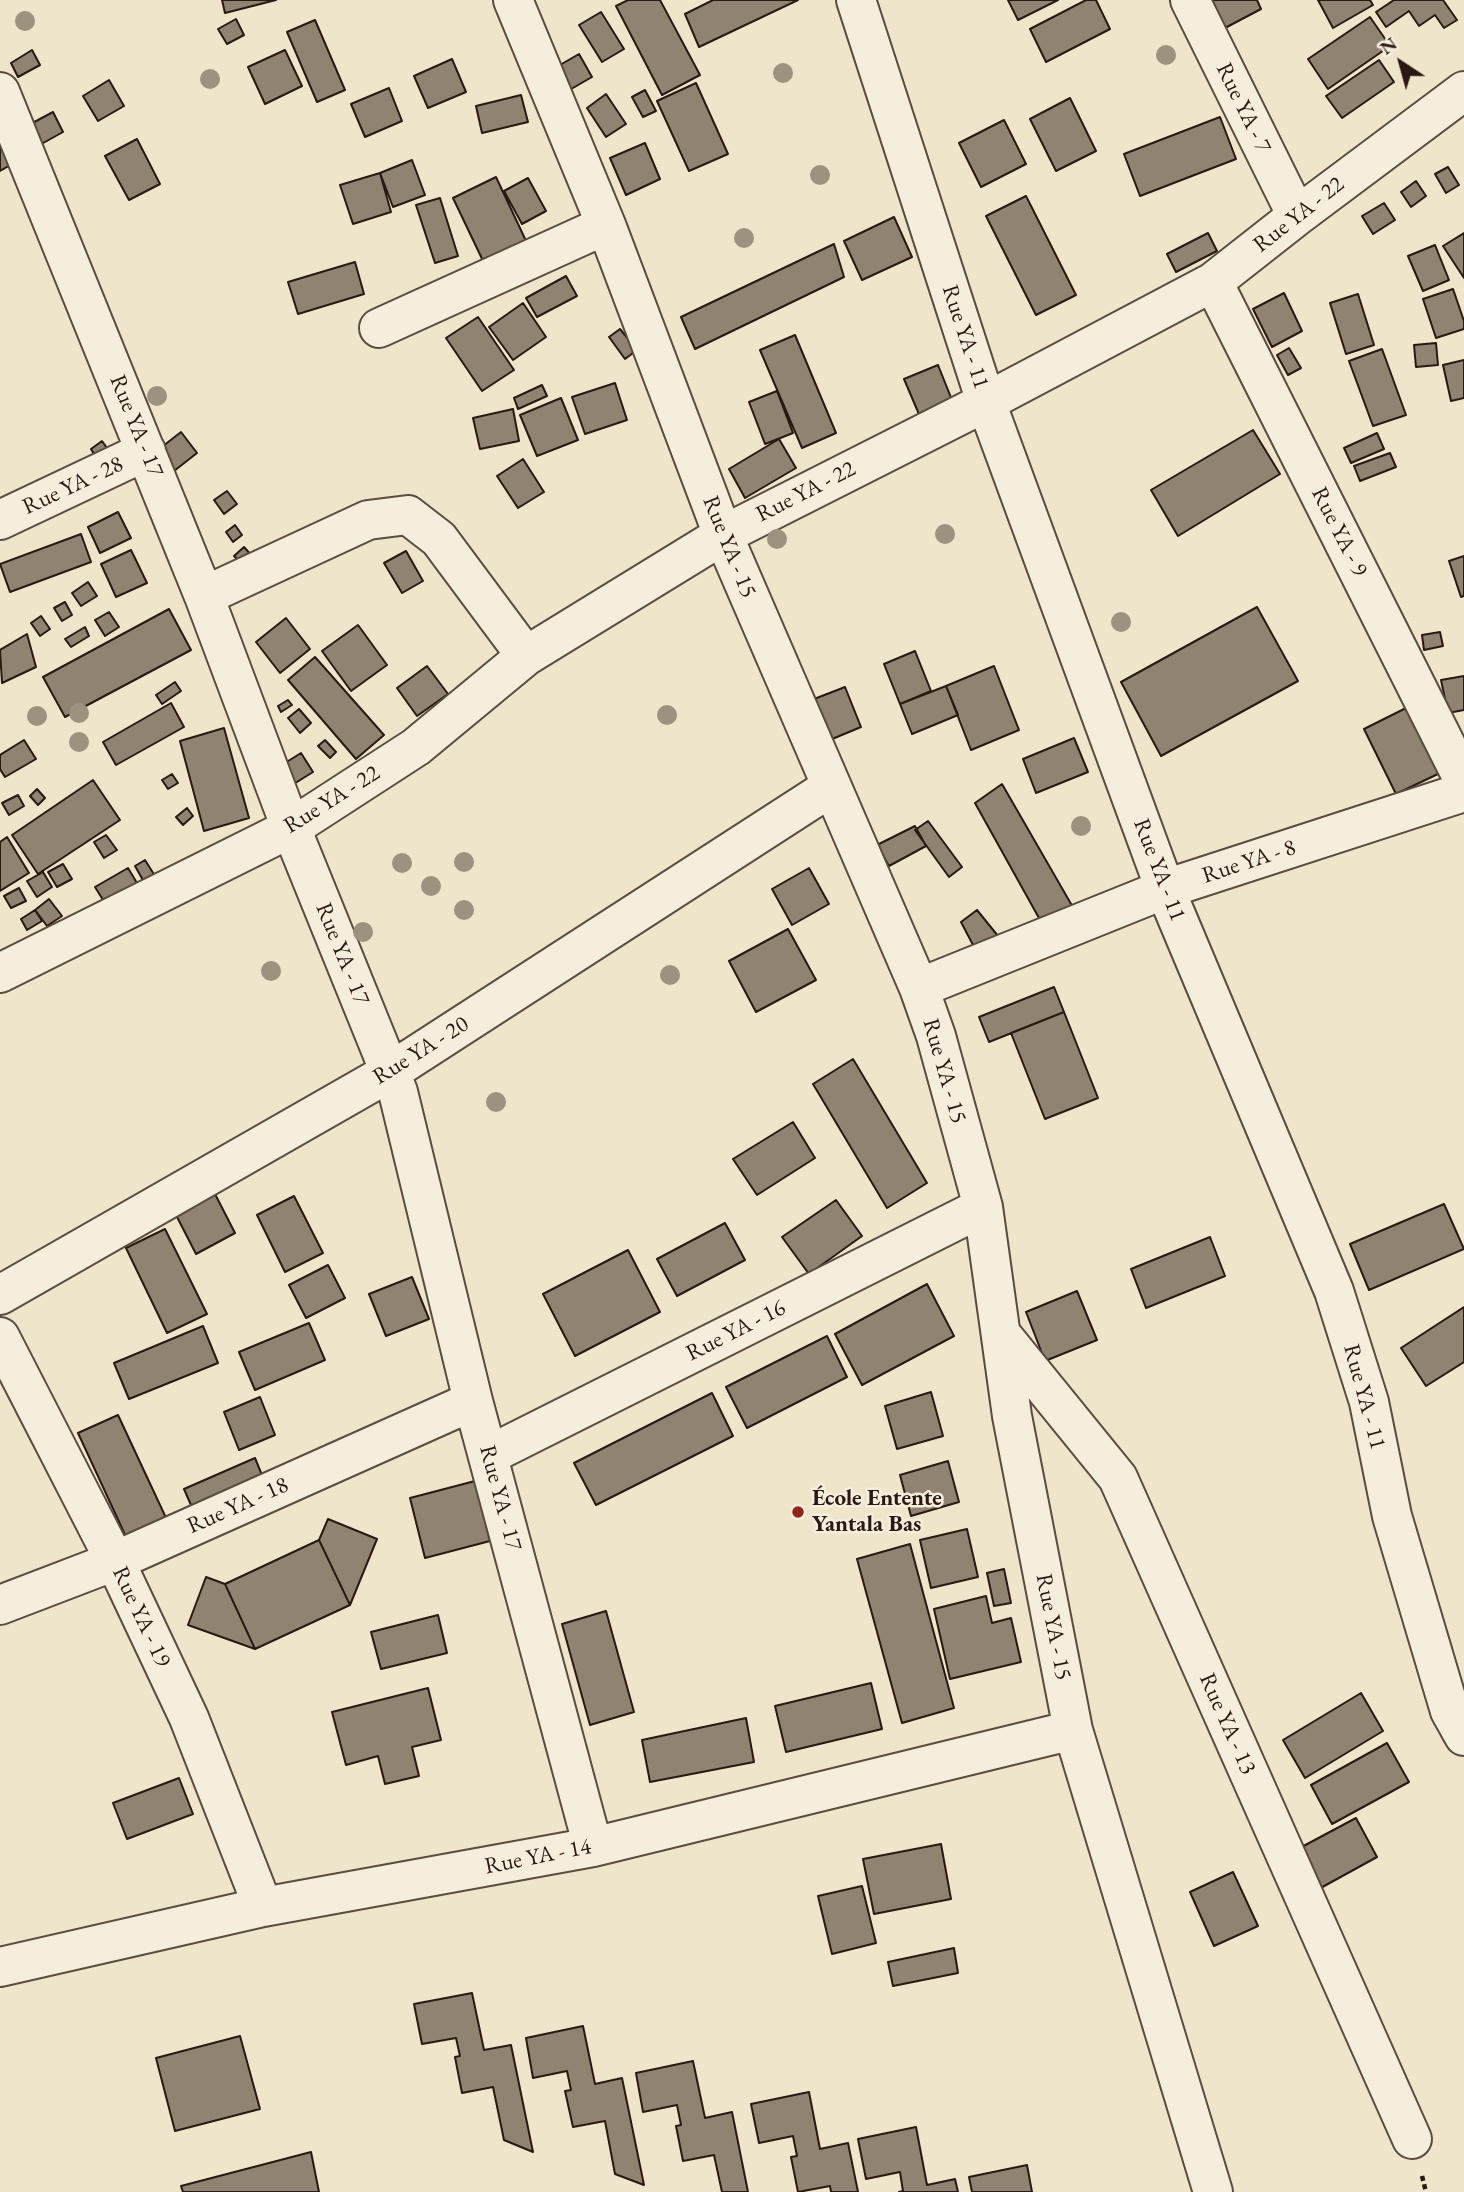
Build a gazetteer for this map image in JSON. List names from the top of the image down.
{
  "streets": {
    "street": [
      "Rue YA - 7",
      "Rue YA - 22",
      "Rue YA - 11",
      "Rue YA - 17",
      "Rue YA - 28",
      "Rue YA - 9",
      "Rue YA - 15",
      "Rue YA - 8",
      "Rue YA - 20",
      "Rue YA - 16",
      "Rue YA - 18",
      "Rue YA - 19",
      "Rue YA - 13",
      "Rue YA - 14"
    ]
  },
  "crossings": [
    ["Rue YA - 7", "Rue YA - 22"],
    ["Rue YA - 22", "Rue YA - 11"],
    ["Rue YA - 22", "Rue YA - 17"],
    ["Rue YA - 22", "Rue YA - 9"],
    ["Rue YA - 22", "Rue YA - 15"],
    ["Rue YA - 11", "Rue YA - 8"],
    ["Rue YA - 17", "Rue YA - 28"],
    ["Rue YA - 17", "Rue YA - 20"],
    ["Rue YA - 17", "Rue YA - 16"],
    ["Rue YA - 17", "Rue YA - 18"],
    ["Rue YA - 17", "Rue YA - 14"],
    ["Rue YA - 15", "Rue YA - 8"],
    ["Rue YA - 15", "Rue YA - 20"],
    ["Rue YA - 15", "Rue YA - 16"],
    ["Rue YA - 15", "Rue YA - 13"],
    ["Rue YA - 15", "Rue YA - 14"],
    ["Rue YA - 18", "Rue YA - 19"],
    ["Rue YA - 19", "Rue YA - 14"]
  ],
  "places": ["École Entente Yantala Bas"],
  "north": "top left"
}
